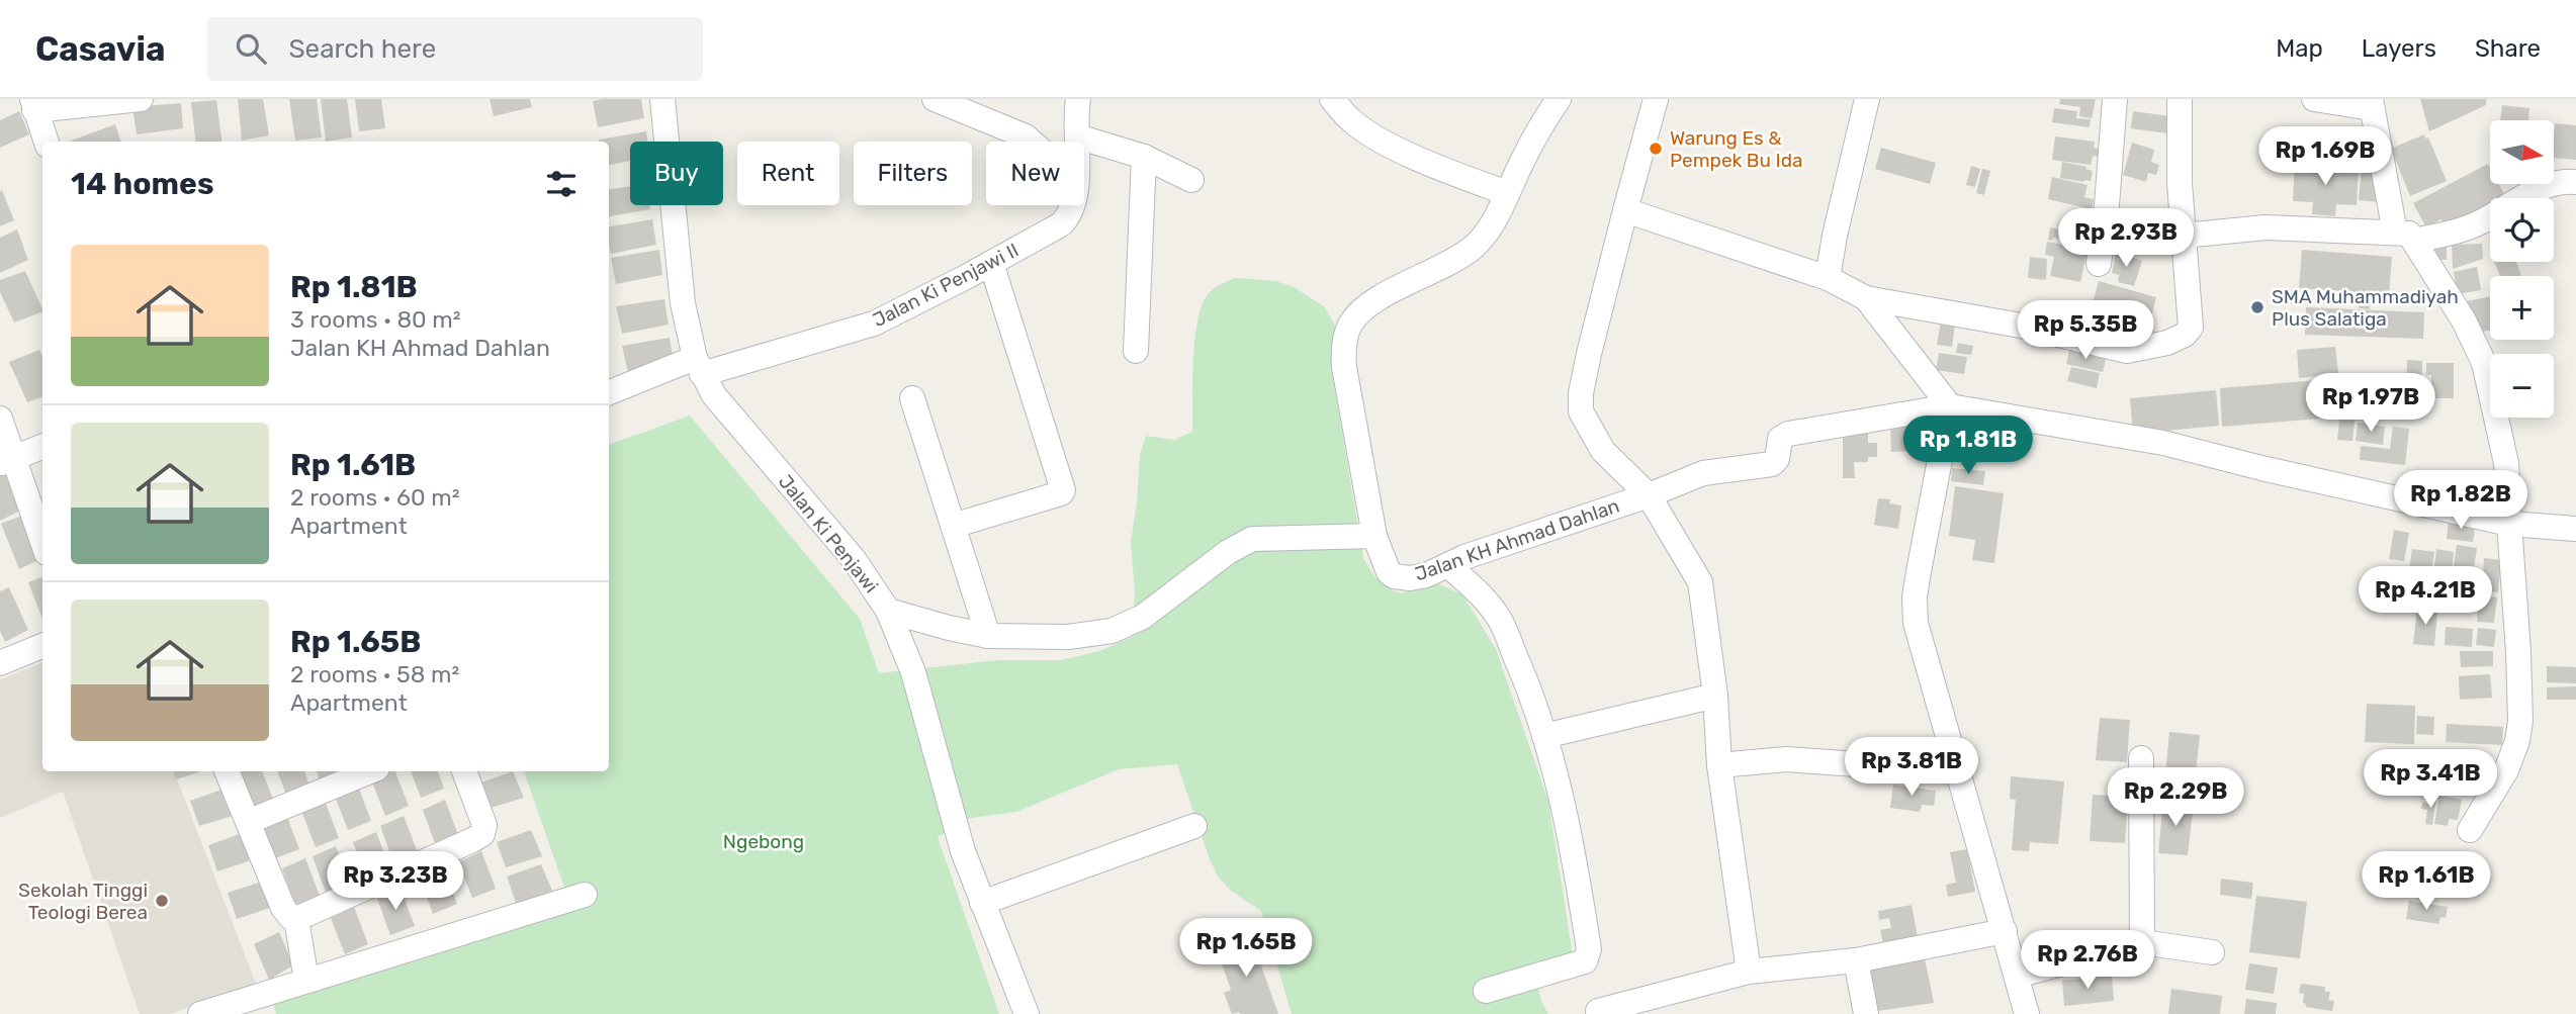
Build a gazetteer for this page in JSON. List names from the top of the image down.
{
  "streets": {
    "street": ["Jalan Ki Penjawi II", "Jalan Ki Penjawi", "Jalan KH Ahmad Dahlan"]
  },
  "crossings": [
    ["Jalan Ki Penjawi II", "Jalan Ki Penjawi"]
  ],
  "parks": ["Ngebong"],
  "places": ["Warung Es & Pempek Bu Ida", "SMA Muhammadiyah Plus Salatiga", "Sekolah Tinggi Teologi Berea"],
  "north": "right",
  "page": {
    "header": "Casavia",
    "search": "Search here",
    "nav": ["Map", "Layers", "Share"],
    "map_buttons": ["+", "−"],
    "price": [
      "Rp 1.69B",
      "Rp 2.93B",
      "Rp 5.35B",
      "Rp 1.97B",
      "Rp 1.81B",
      "Rp 1.82B",
      "Rp 4.21B",
      "Rp 3.81B",
      "Rp 3.41B",
      "Rp 2.29B",
      "Rp 3.23B",
      "Rp 1.61B",
      "Rp 1.65B",
      "Rp 2.76B"
    ],
    "chip": [
      "Buy",
      "Rent",
      "Filters",
      "New"
    ],
    "heading": "14 homes",
    "list": [
      {
        "name": "Rp 1.81B",
        "note": "3 rooms · 80 m² · Jalan KH Ahmad Dahlan"
      },
      {
        "name": "Rp 1.61B",
        "note": "2 rooms · 60 m² · Apartment"
      },
      {
        "name": "Rp 1.65B",
        "note": "2 rooms · 58 m² · Apartment"
      }
    ]
  }
}
